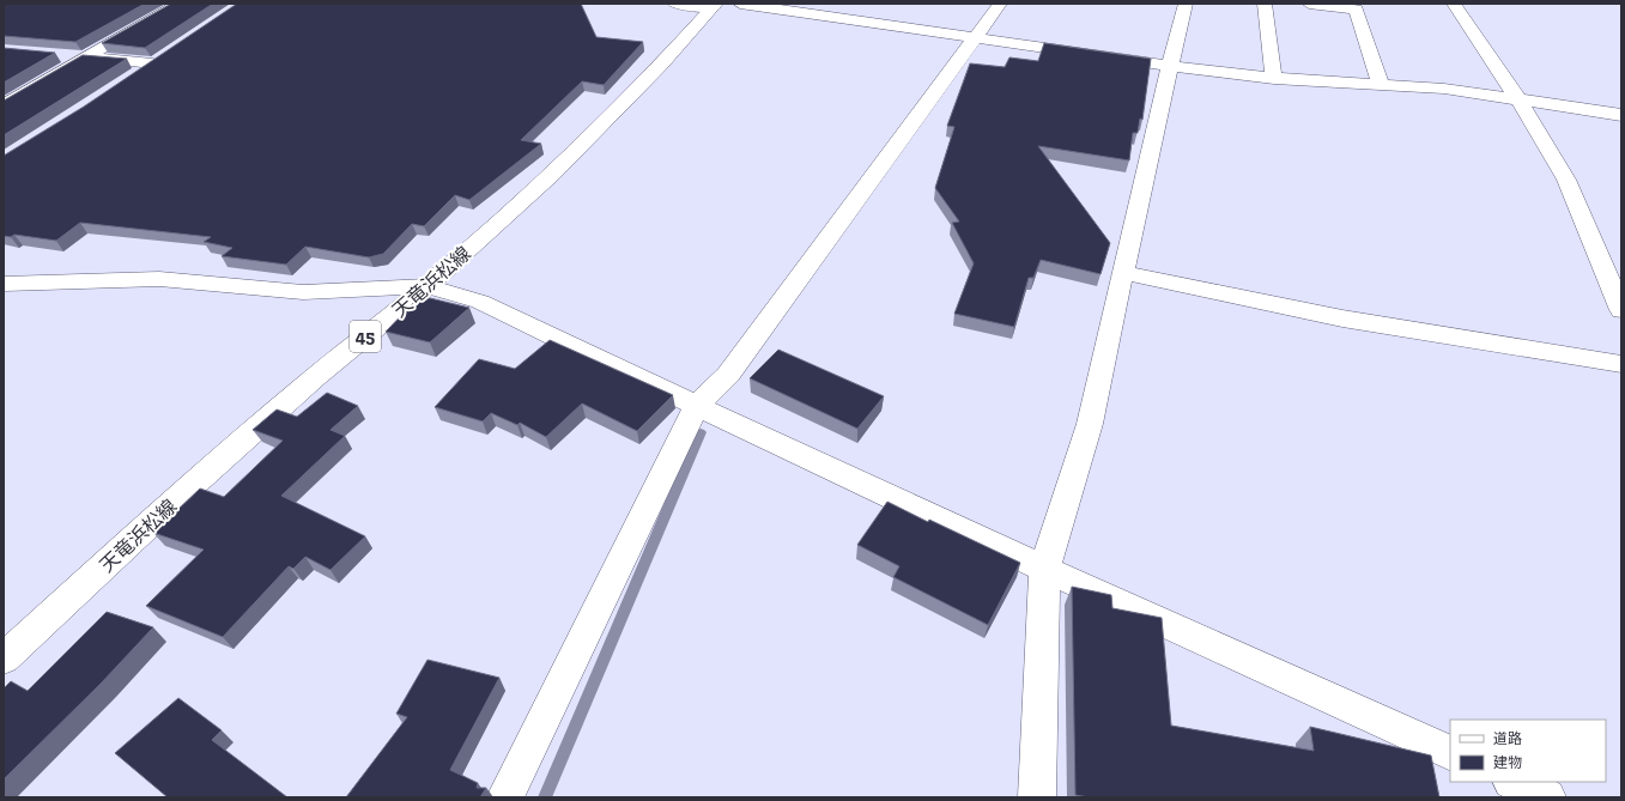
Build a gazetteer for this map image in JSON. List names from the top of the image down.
{
  "streets": {
    "street": ["天竜浜松線", "45"]
  },
  "legend": ["道路", "建物"]
}
